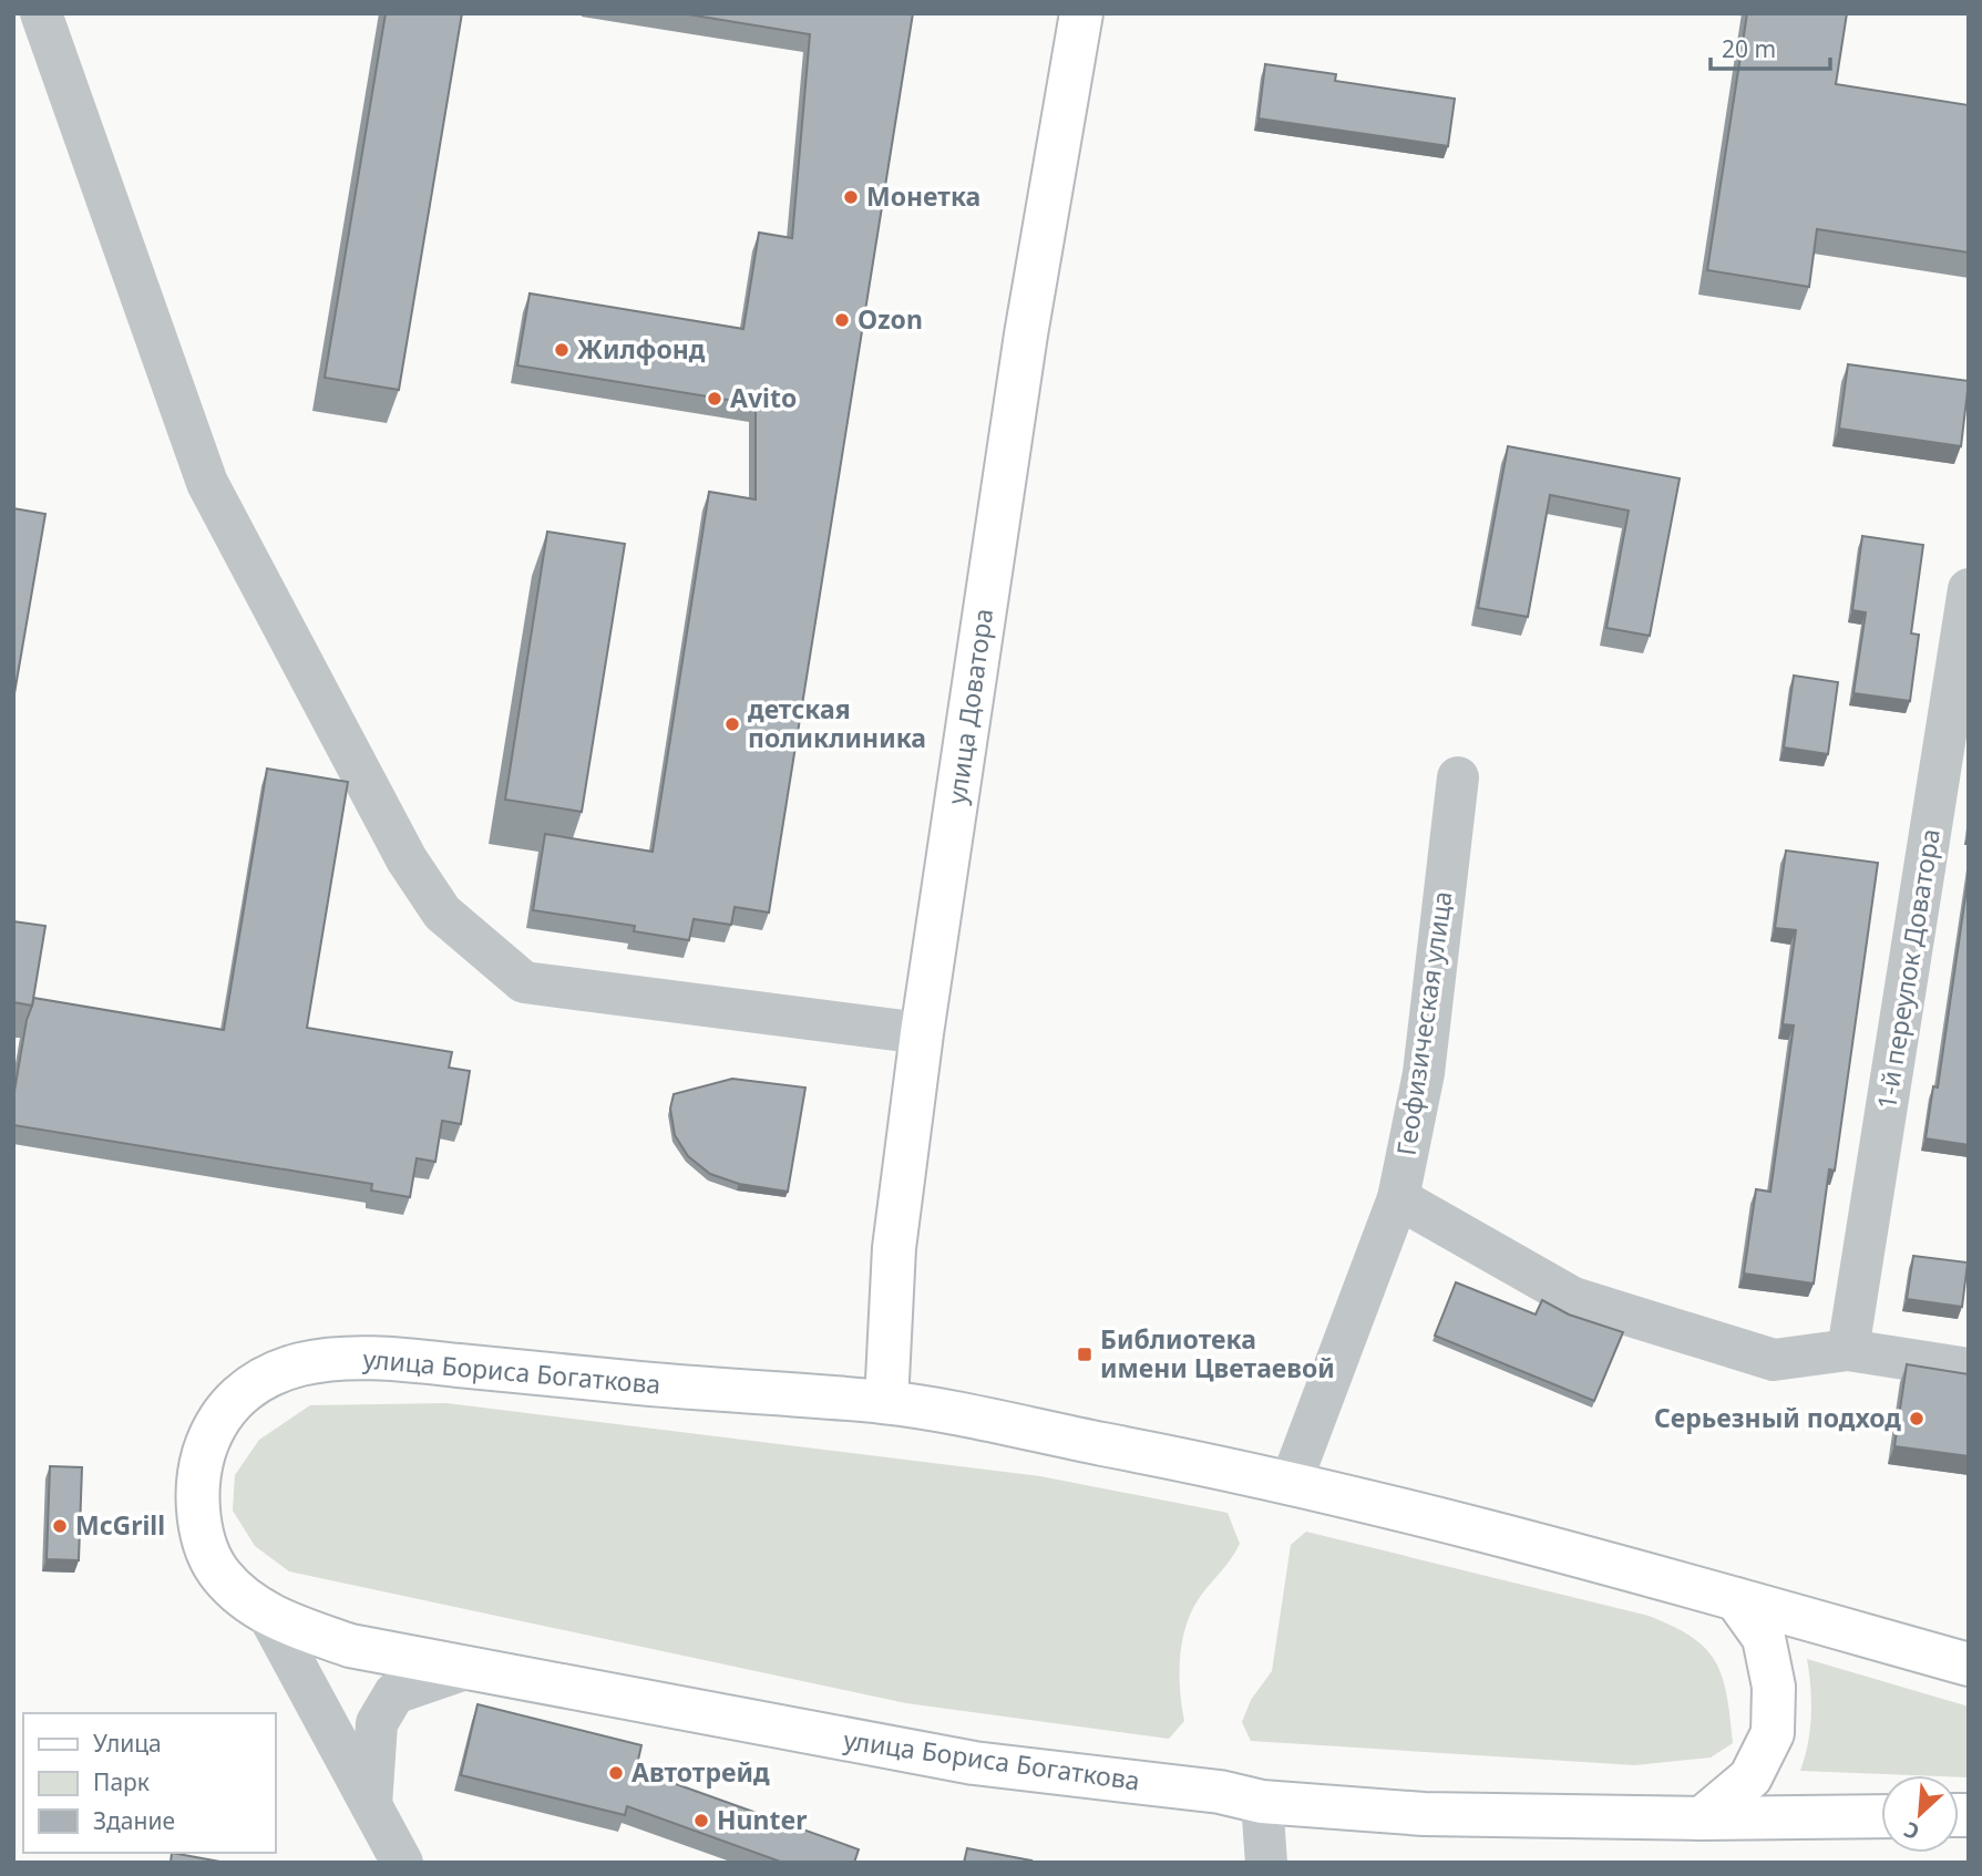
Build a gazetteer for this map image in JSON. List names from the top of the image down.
{
  "streets": {
    "main road": ["улица Доватора", "улица Бориса Богаткова"],
    "street": ["1-й переулок Доватора", "Геофизическая улица"]
  },
  "crossings": [
    ["улица Доватора", "улица Бориса Богаткова"],
    ["Геофизическая улица", "улица Бориса Богаткова"]
  ],
  "places": {
    "other": [
      "Монетка",
      "Ozon",
      "Жилфонд",
      "Avito",
      "детская поликлиника",
      "Серьезный подход",
      "McGrill",
      "Автотрейд",
      "Hunter"
    ],
    "transit": ["Библиотека имени Цветаевой"]
  },
  "legend": ["Улица", "Парк", "Здание"],
  "scale_bar": "20 m",
  "north": "bottom left"
}
